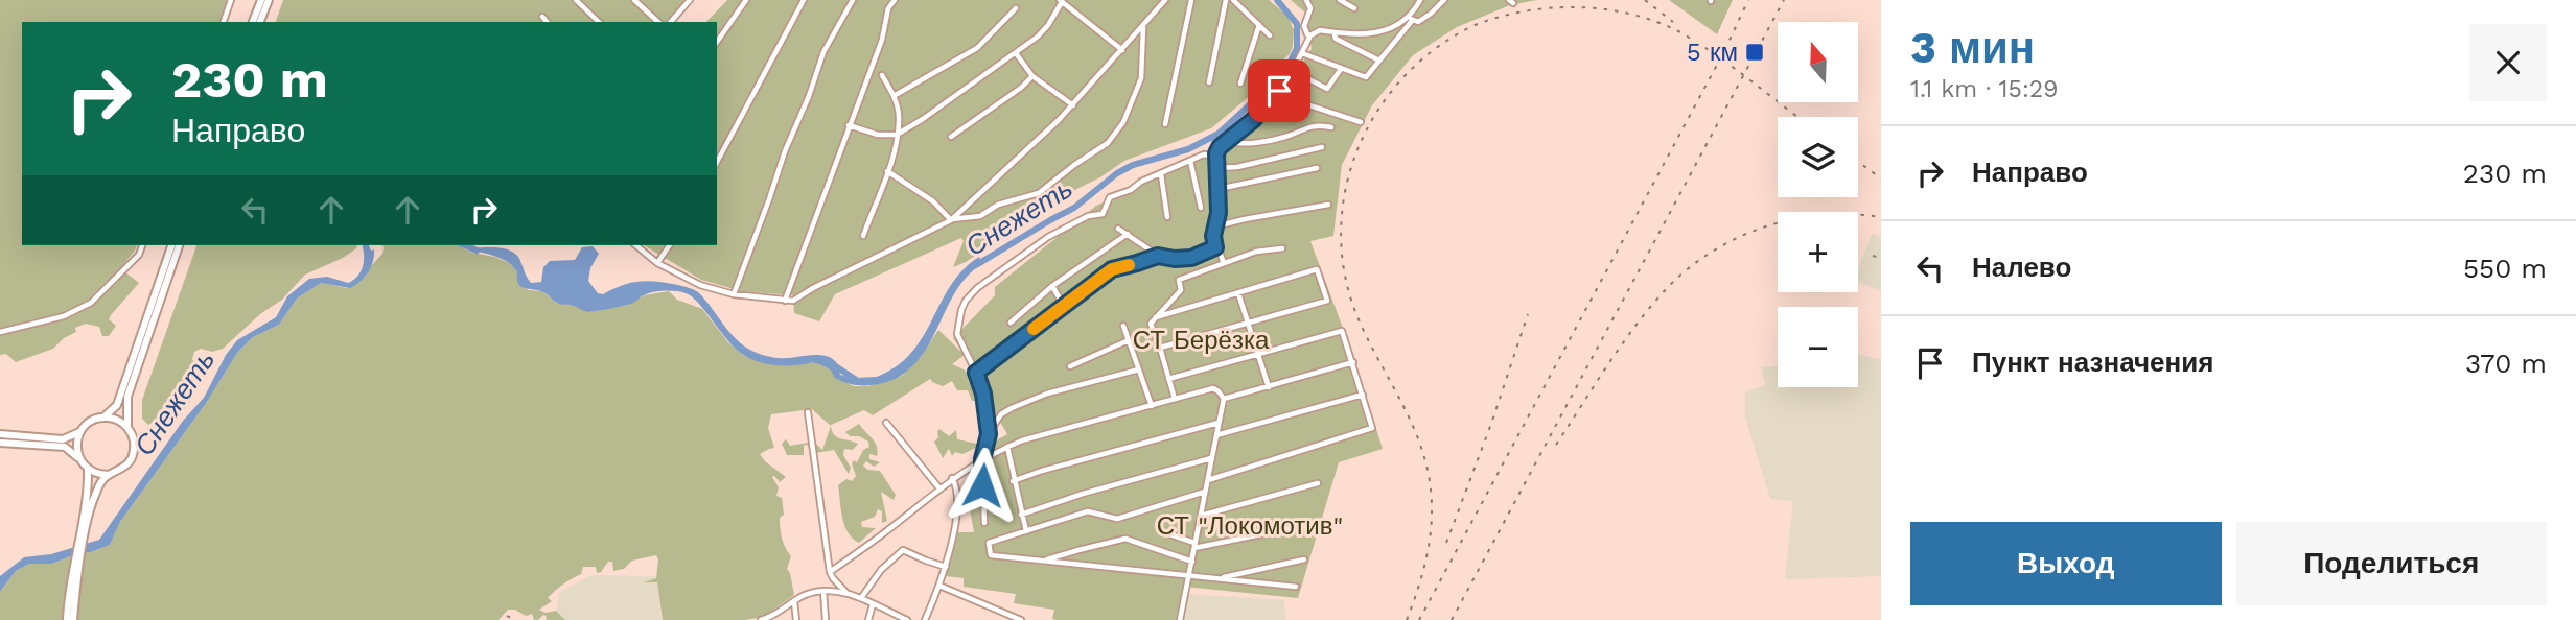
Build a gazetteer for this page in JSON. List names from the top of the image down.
{
  "water": ["Снежеть"],
  "parks": ["СТ Берёзка", "СТ \"Локомотив\""],
  "places": {
    "transit": ["5 км"]
  },
  "north": "top",
  "page": {
    "heading": ["3 мин", "1.1 km · 15:29"],
    "map_buttons": ["+", "−"],
    "turn": ["230 m", "Направо"],
    "list": [
      {
        "name": "Направо",
        "value": "230 m"
      },
      {
        "name": "Налево",
        "value": "550 m"
      },
      {
        "name": "Пункт назначения",
        "value": "370 m"
      }
    ],
    "buttons": ["Выход", "Поделиться"]
  }
}
